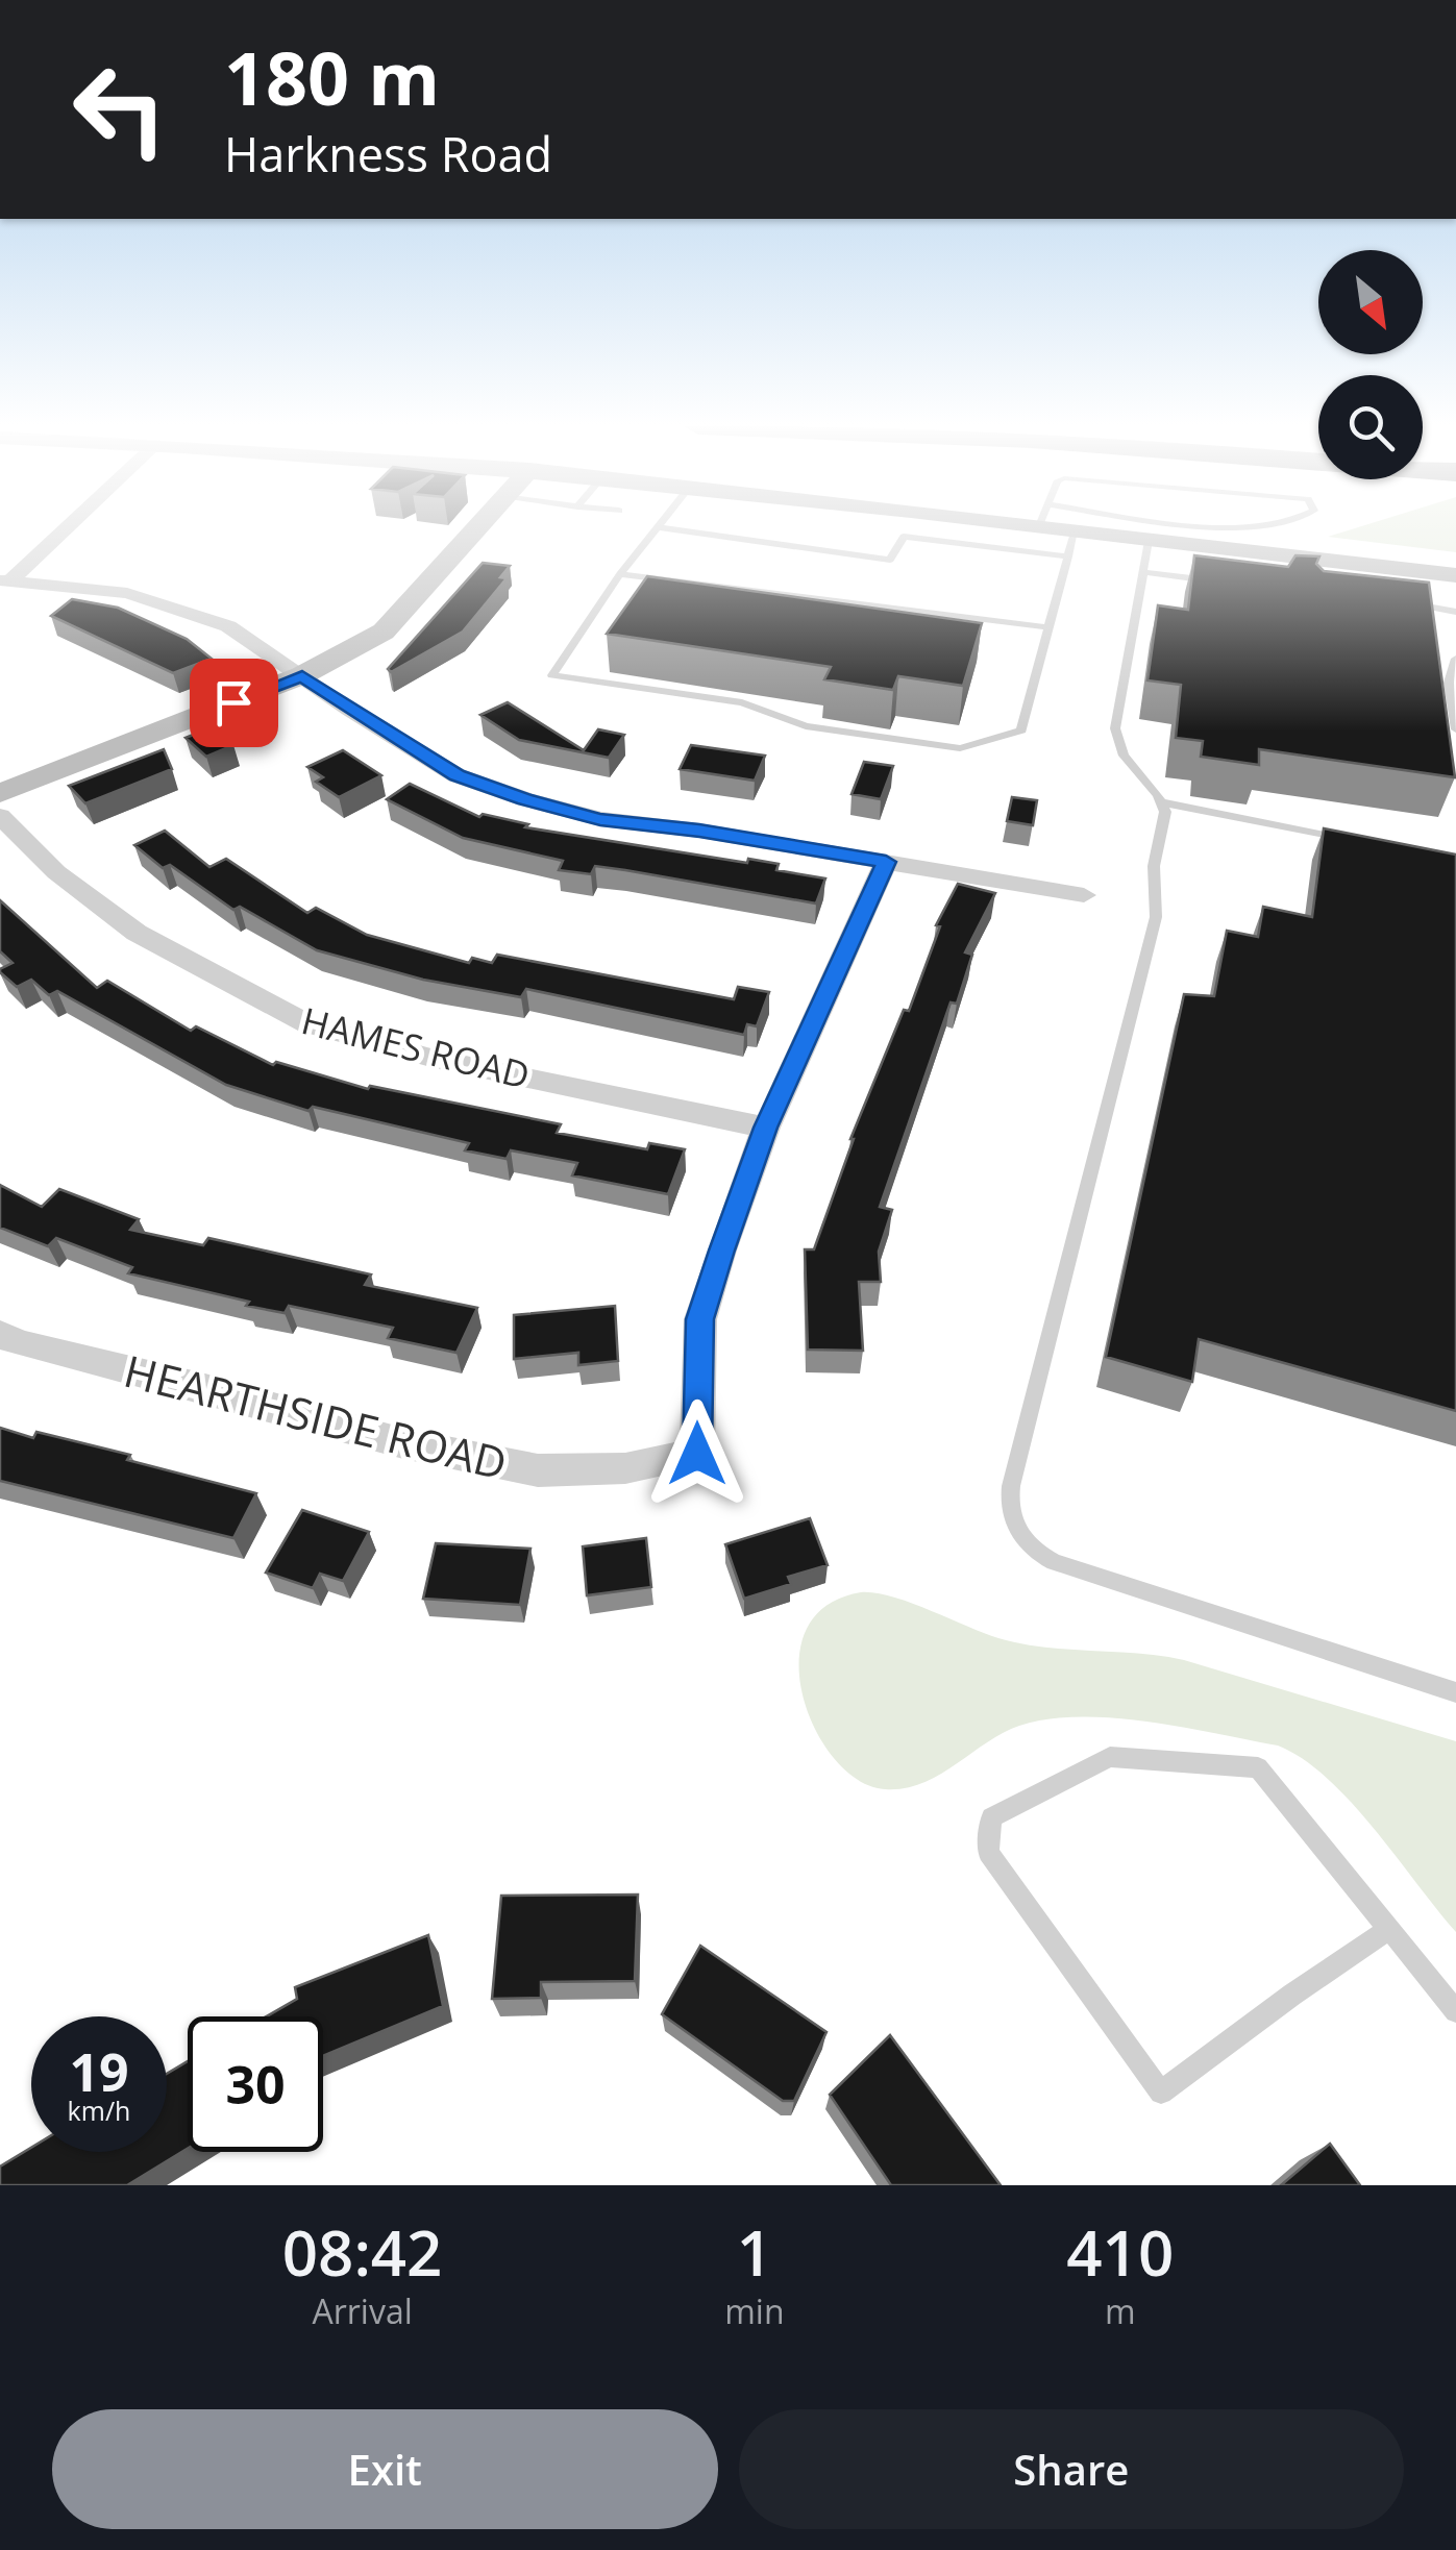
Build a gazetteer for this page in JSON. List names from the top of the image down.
{
  "streets": {
    "street": ["HAMES ROAD", "HEARTHSIDE ROAD"]
  },
  "crossings": [
    ["HAMES ROAD", "HEARTHSIDE ROAD"]
  ],
  "north": "bottom right",
  "page": {
    "turn": ["180 m", "Harkness Road"],
    "speed": "19 km/h",
    "limit": "30",
    "eta": [
      "08:42",
      "Arrival",
      "1",
      "min",
      "410",
      "m"
    ],
    "buttons": ["Exit", "Share"]
  }
}
